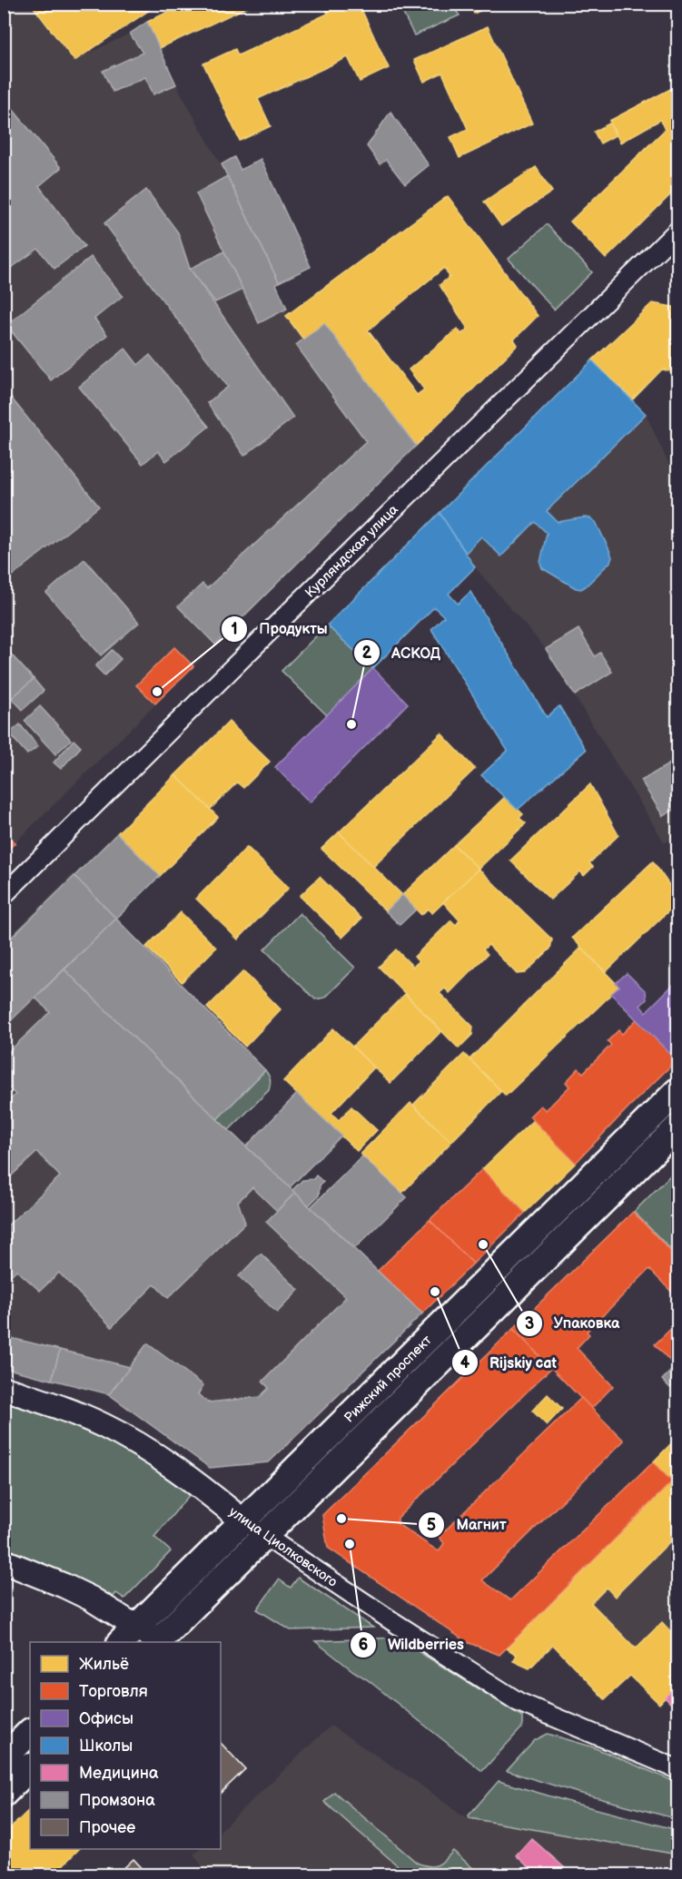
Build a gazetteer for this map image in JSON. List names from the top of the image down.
{
  "streets": {
    "main road": ["Рижский проспект"],
    "street": ["Курляндская улица", "улица Циолковского"]
  },
  "crossings": [
    ["Рижский проспект", "улица Циолковского"]
  ],
  "places": [
    "Продукты",
    "АСКОД",
    "Упаковка",
    "Rijskiy cat",
    "Магнит",
    "Wildberries"
  ],
  "legend": [
    "Жильё",
    "Торговля",
    "Офисы",
    "Школы",
    "Медицина",
    "Промзона",
    "Прочее"
  ]
}
